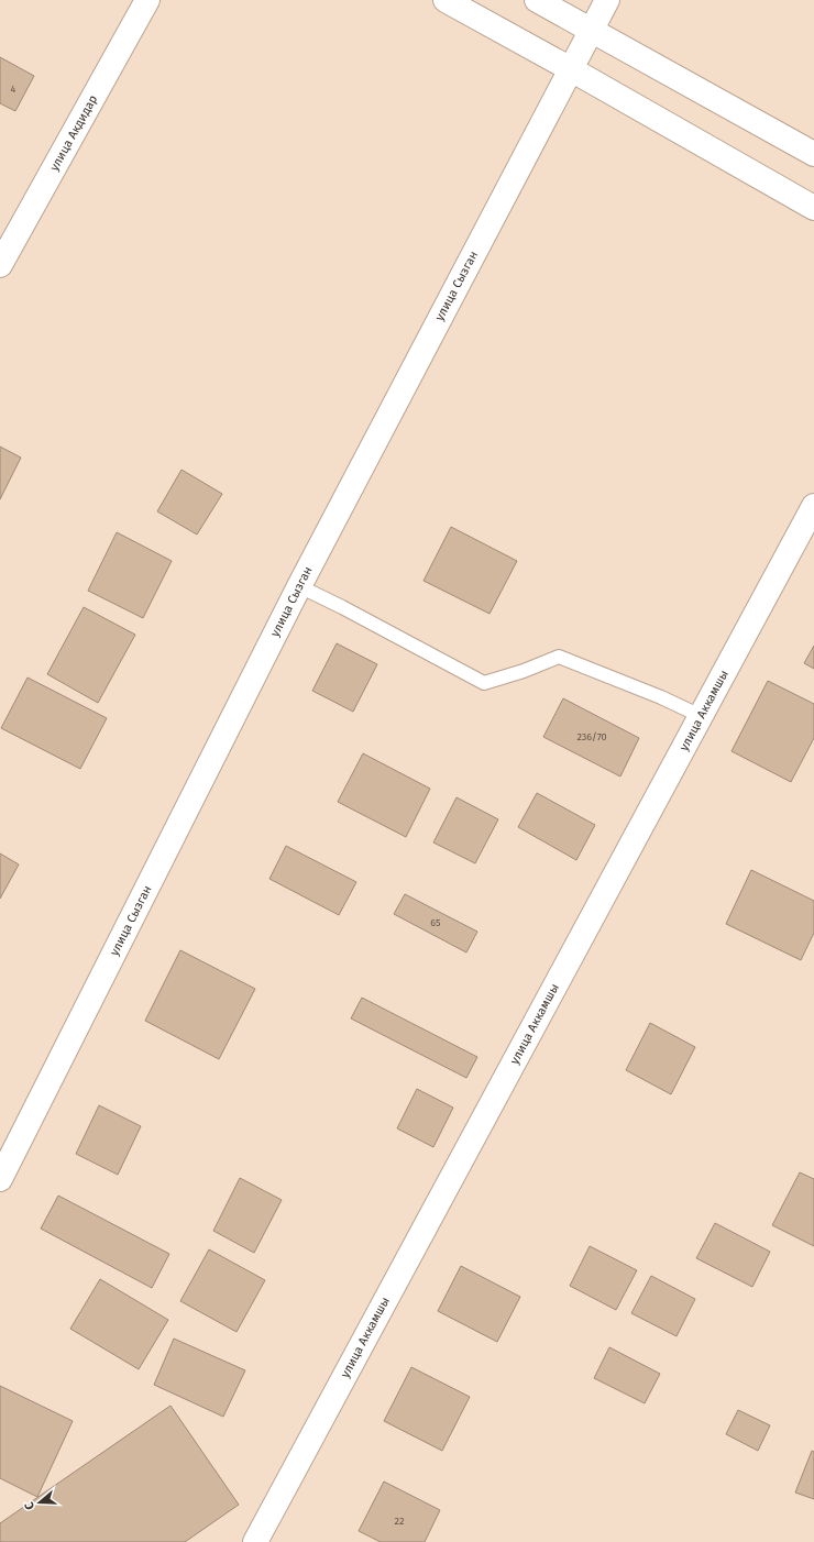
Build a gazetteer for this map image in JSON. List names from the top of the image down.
{
  "streets": {
    "street": ["улица Акдидар", "улица Сызган", "улица Аккамшы"]
  },
  "house_numbers": [
    "4",
    "236/70",
    "65",
    "22"
  ],
  "north": "left"
}
